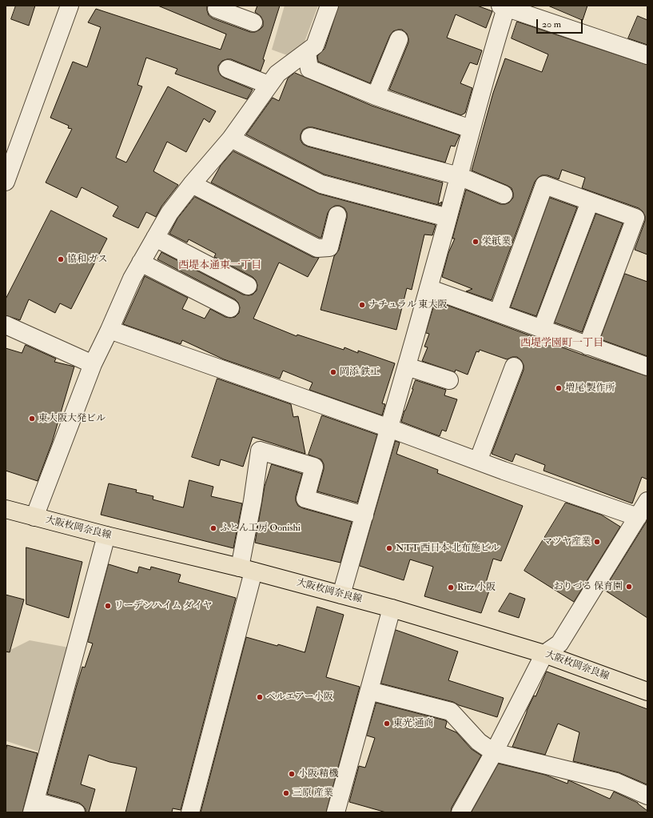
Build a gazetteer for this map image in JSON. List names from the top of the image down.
{
  "streets": {
    "main road": ["大阪枚岡奈良線"]
  },
  "districts": ["西堤本通東一丁目", "西堤学園町一丁目"],
  "places": [
    "栄紙業",
    "協和 ガス",
    "ナチュラル 東大阪",
    "岡添 鉄工",
    "増尾 製作所",
    "東大阪大発ビル",
    "ふとん工房 Oonishi",
    "マツヤ産業",
    "NTT 西日本 北布施ビル",
    "おりづる 保育園",
    "Ritz 小阪",
    "リーデンハイム ダイヤ",
    "ベルエアー小阪",
    "東光 通商",
    "小阪 精機",
    "三原 産業"
  ],
  "scale_bar": "20 m"
}
